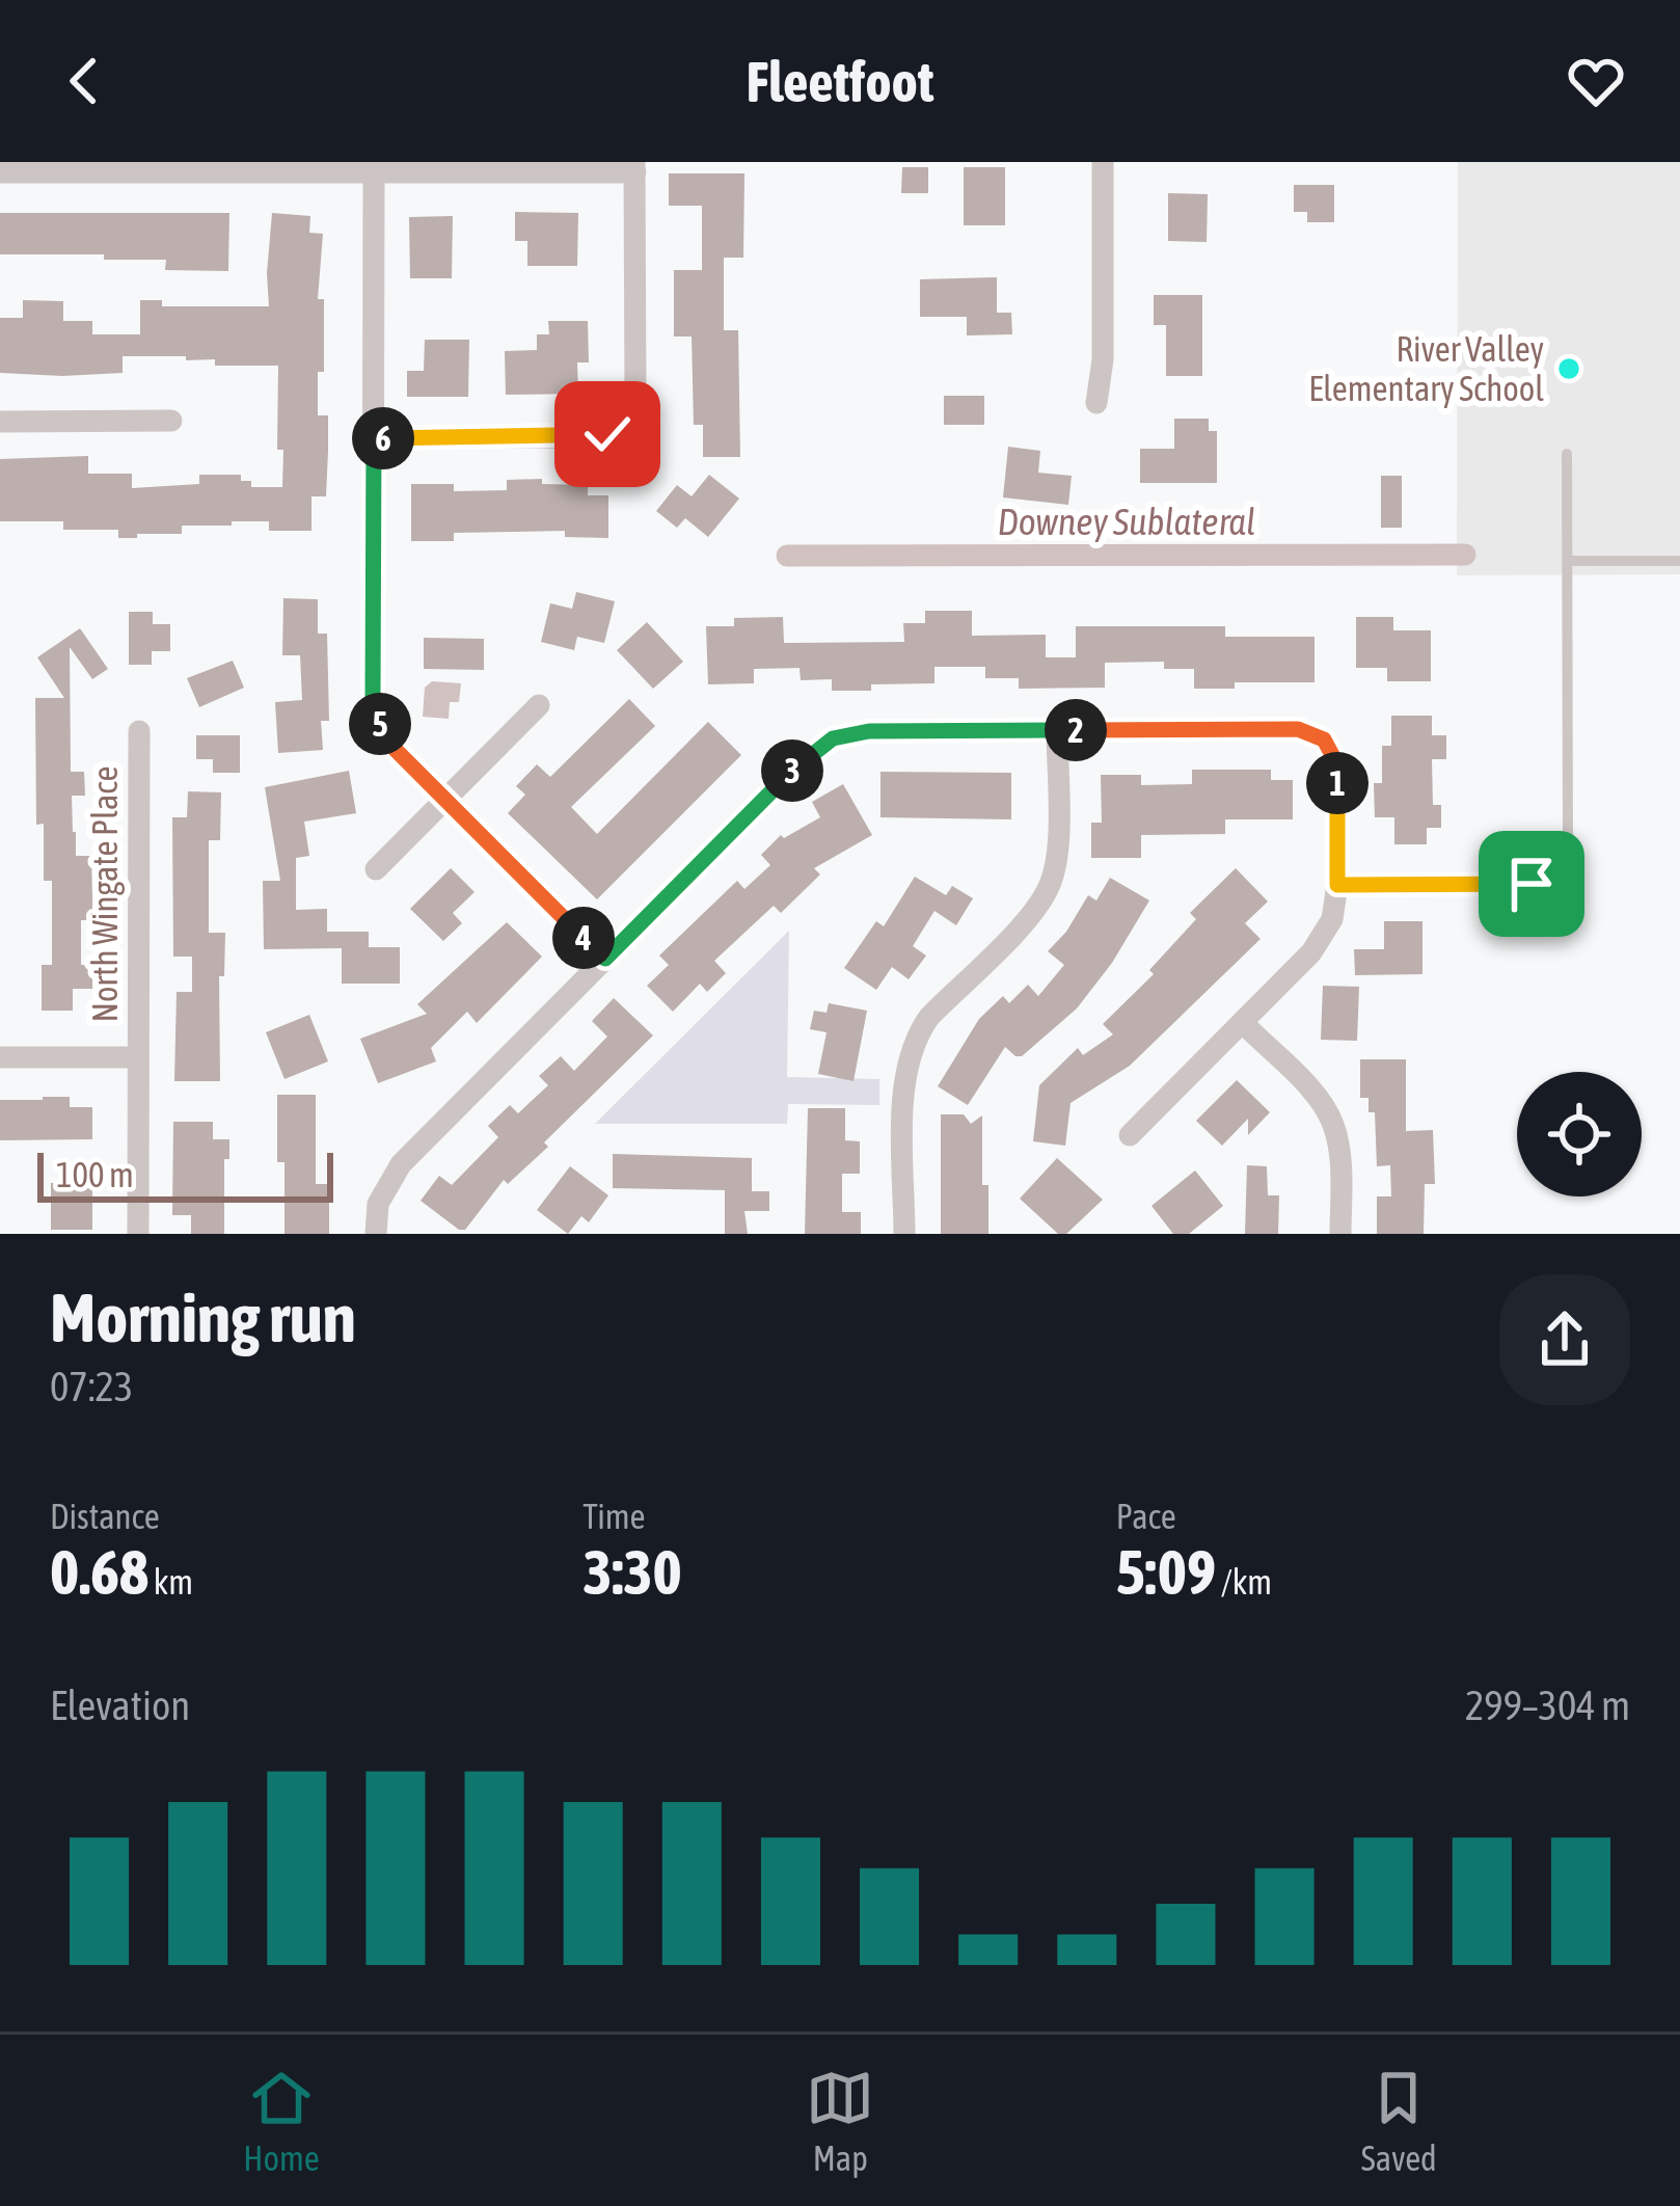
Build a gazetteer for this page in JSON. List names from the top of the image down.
{
  "streets": {
    "street": ["North Wingate Place"]
  },
  "water": ["Downey Sublateral"],
  "places": ["River Valley Elementary School"],
  "scale_bar": "100 m",
  "page": {
    "header": "Fleetfoot",
    "pins": [
      "6",
      "5",
      "2",
      "3",
      "1",
      "4"
    ],
    "scale": "100 m",
    "heading": ["Morning run", "07:23"],
    "stats": [
      ["Distance", "0.68 km"],
      ["Time", "3:30"],
      ["Pace", "5:09 /km"]
    ],
    "chart": ["Elevation", "299–304 m"],
    "tabs": ["Home", "Map", "Saved"]
  }
}
